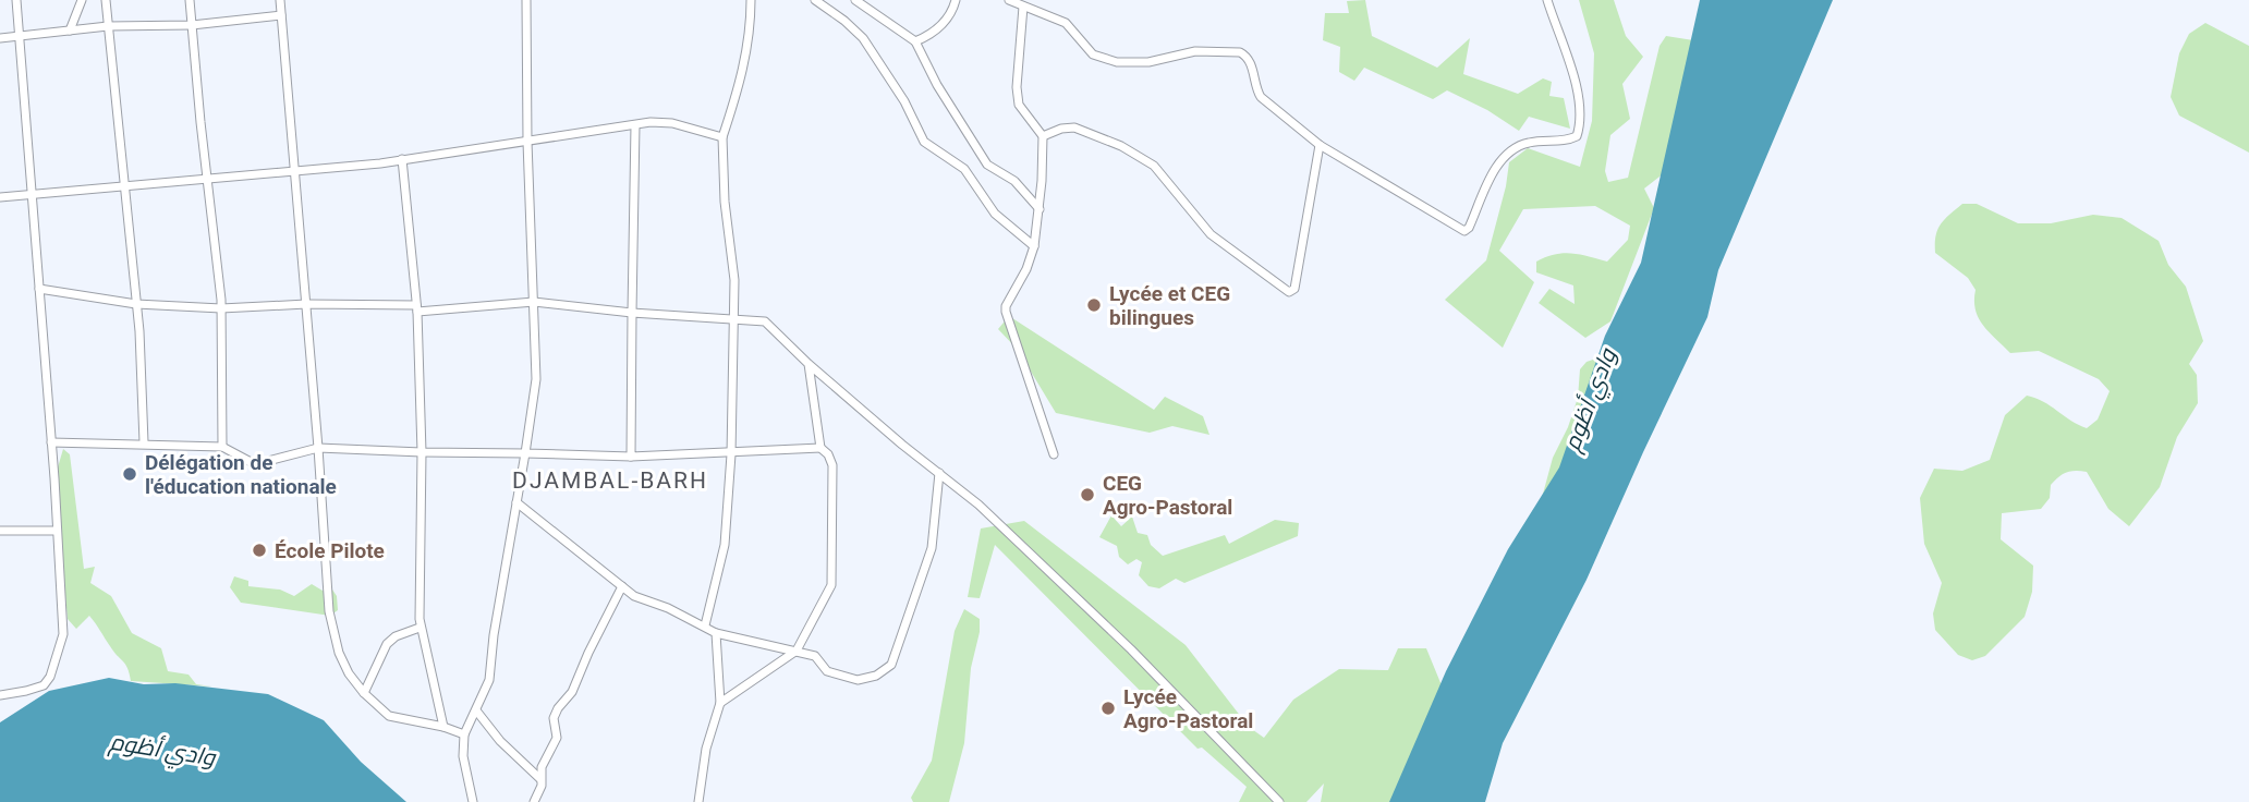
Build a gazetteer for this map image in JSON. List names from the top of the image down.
{
  "districts": ["DJAMBAL-BARH"],
  "water": ["وادي أظوم"],
  "places": [
    "Lycée et CEG bilingues",
    "Délégation de l'éducation nationale",
    "CEG Agro-Pastoral",
    "École Pilote",
    "Lycée Agro-Pastoral"
  ]
}
